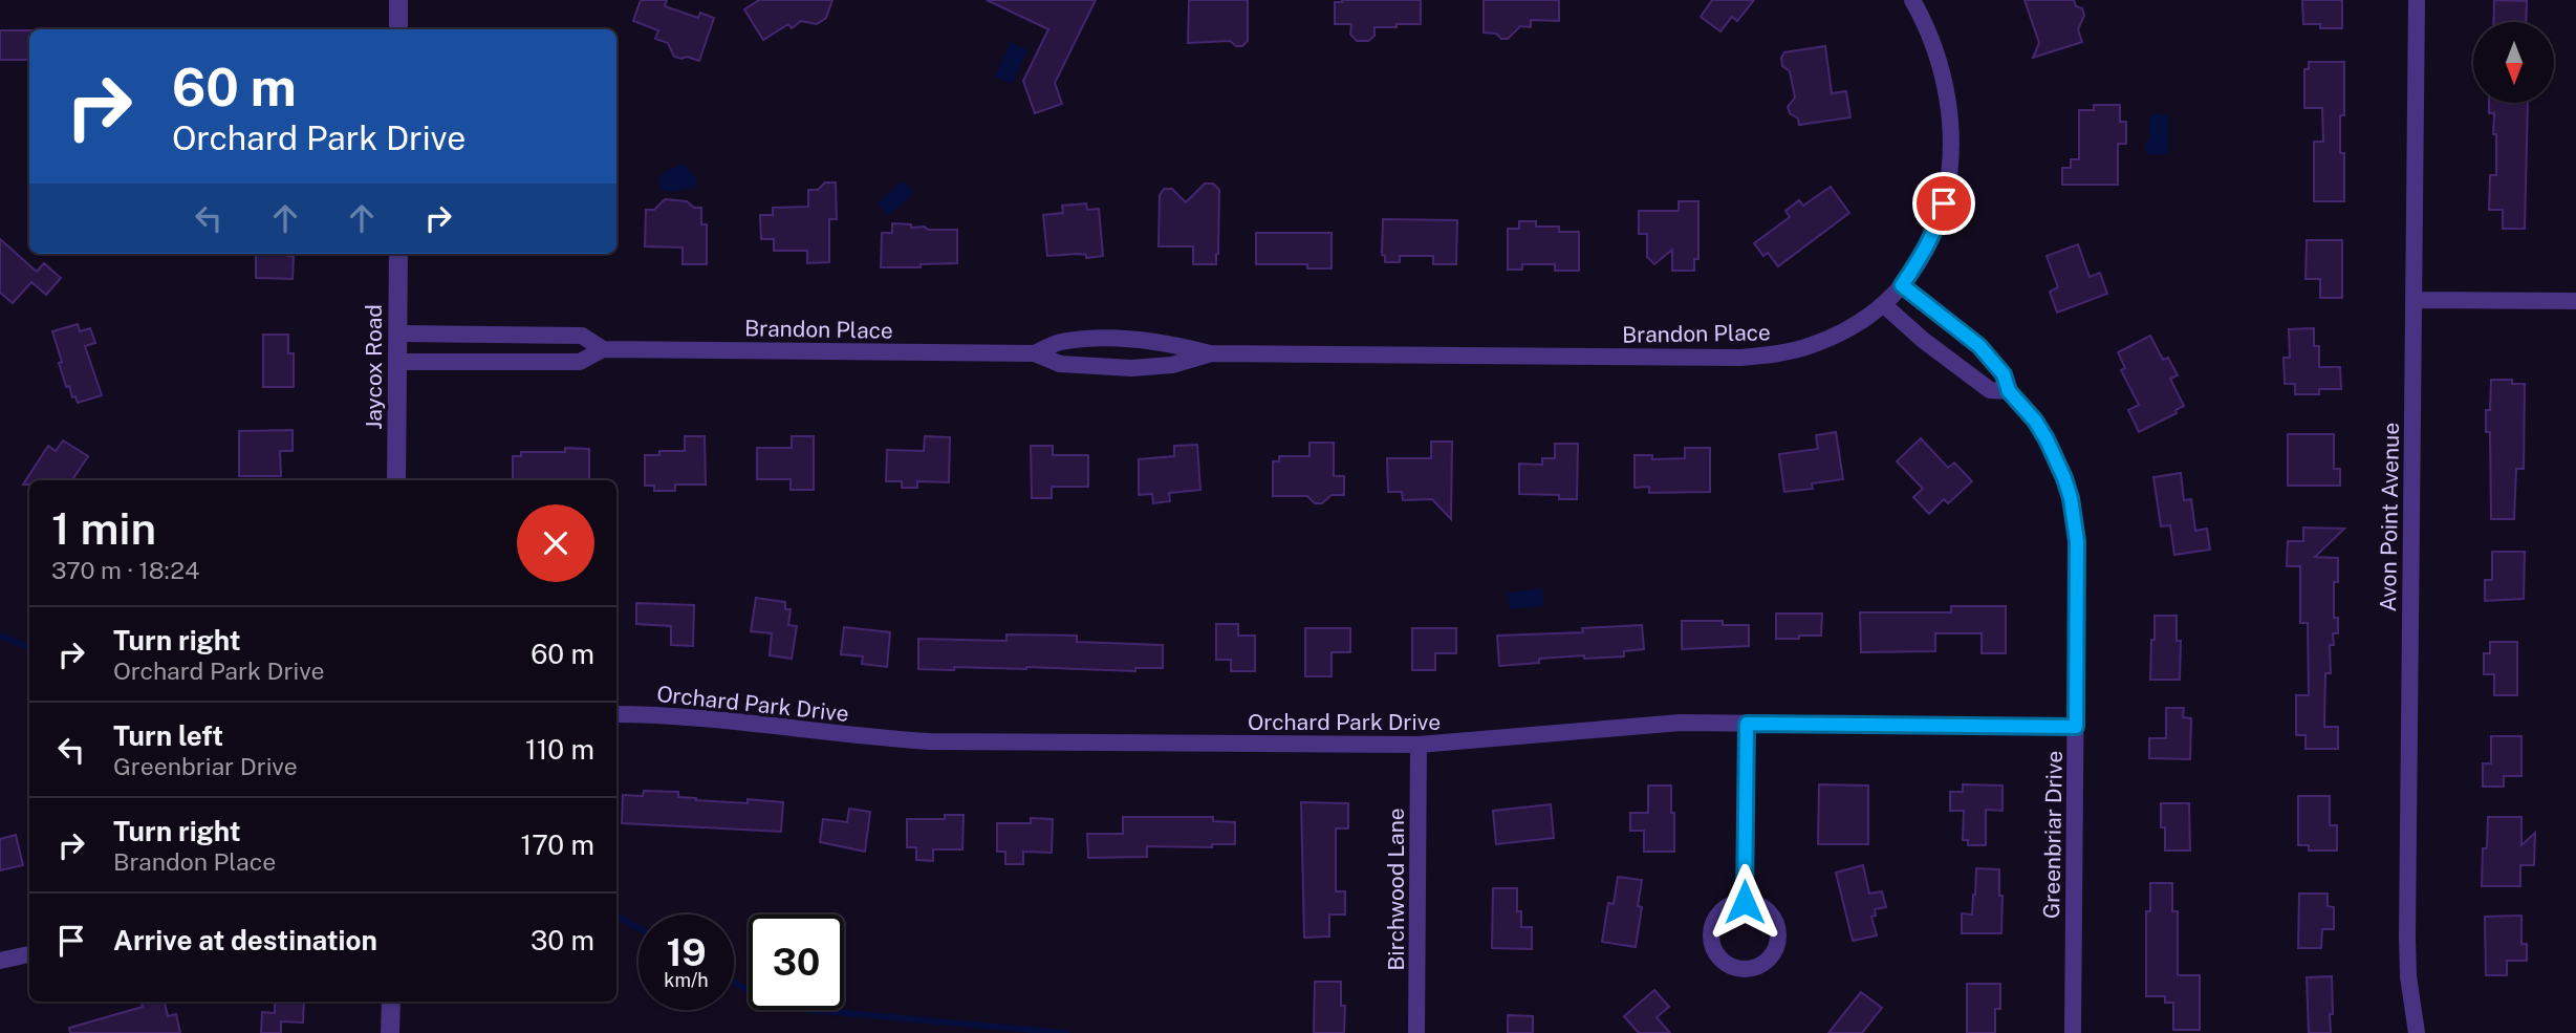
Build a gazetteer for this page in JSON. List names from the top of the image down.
{
  "streets": {
    "street": [
      "Brandon Place",
      "Jaycox Road",
      "Avon Point Avenue",
      "Orchard Park Drive",
      "Greenbriar Drive",
      "Birchwood Lane"
    ]
  },
  "crossings": [
    ["Brandon Place", "Jaycox Road"],
    ["Brandon Place", "Greenbriar Drive"],
    ["Orchard Park Drive", "Greenbriar Drive"],
    ["Orchard Park Drive", "Birchwood Lane"]
  ],
  "north": "bottom",
  "page": {
    "turn": ["60 m", "Orchard Park Drive"],
    "heading": ["1 min", "370 m · 18:24"],
    "list": [
      {
        "name": "Turn right",
        "note": "Orchard Park Drive",
        "value": "60 m"
      },
      {
        "name": "Turn left",
        "note": "Greenbriar Drive",
        "value": "110 m"
      },
      {
        "name": "Turn right",
        "note": "Brandon Place",
        "value": "170 m"
      },
      {
        "name": "Arrive at destination",
        "value": "30 m"
      }
    ],
    "speed": "19 km/h",
    "limit": "30"
  }
}
